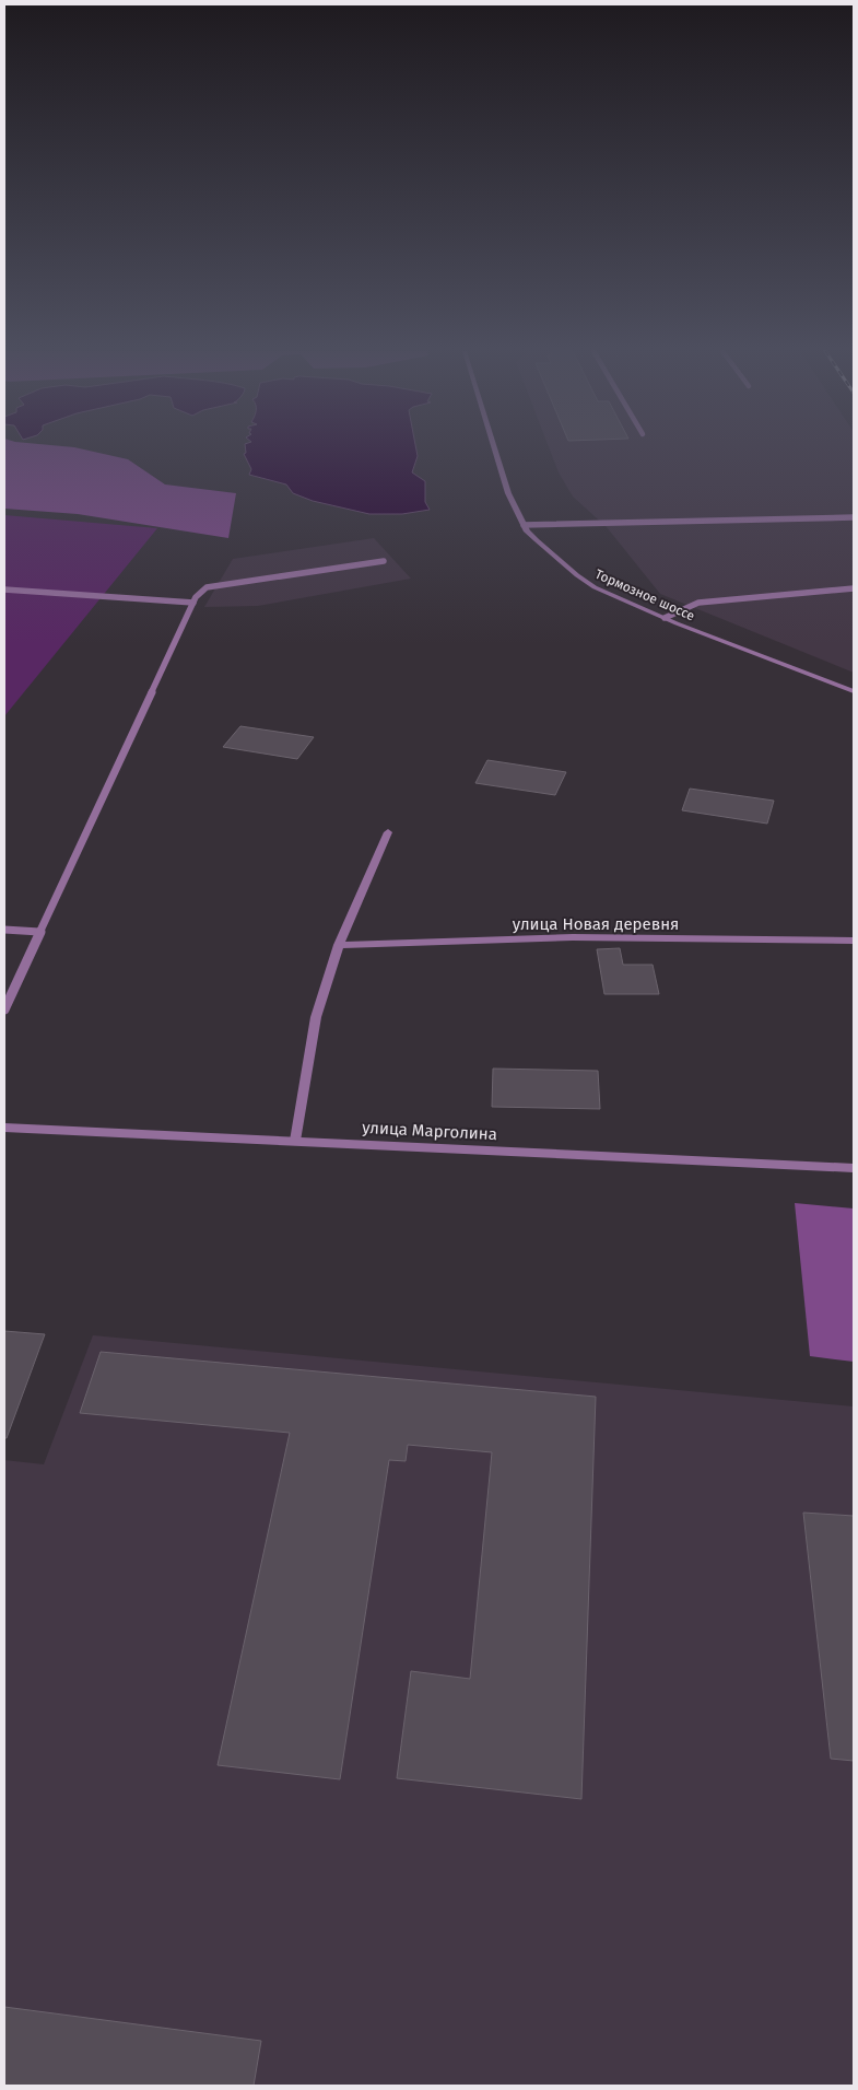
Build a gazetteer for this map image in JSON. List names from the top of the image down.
{
  "streets": {
    "street": ["Тормозное шоссе", "улица Новая деревня", "улица Марголина"]
  }
}
